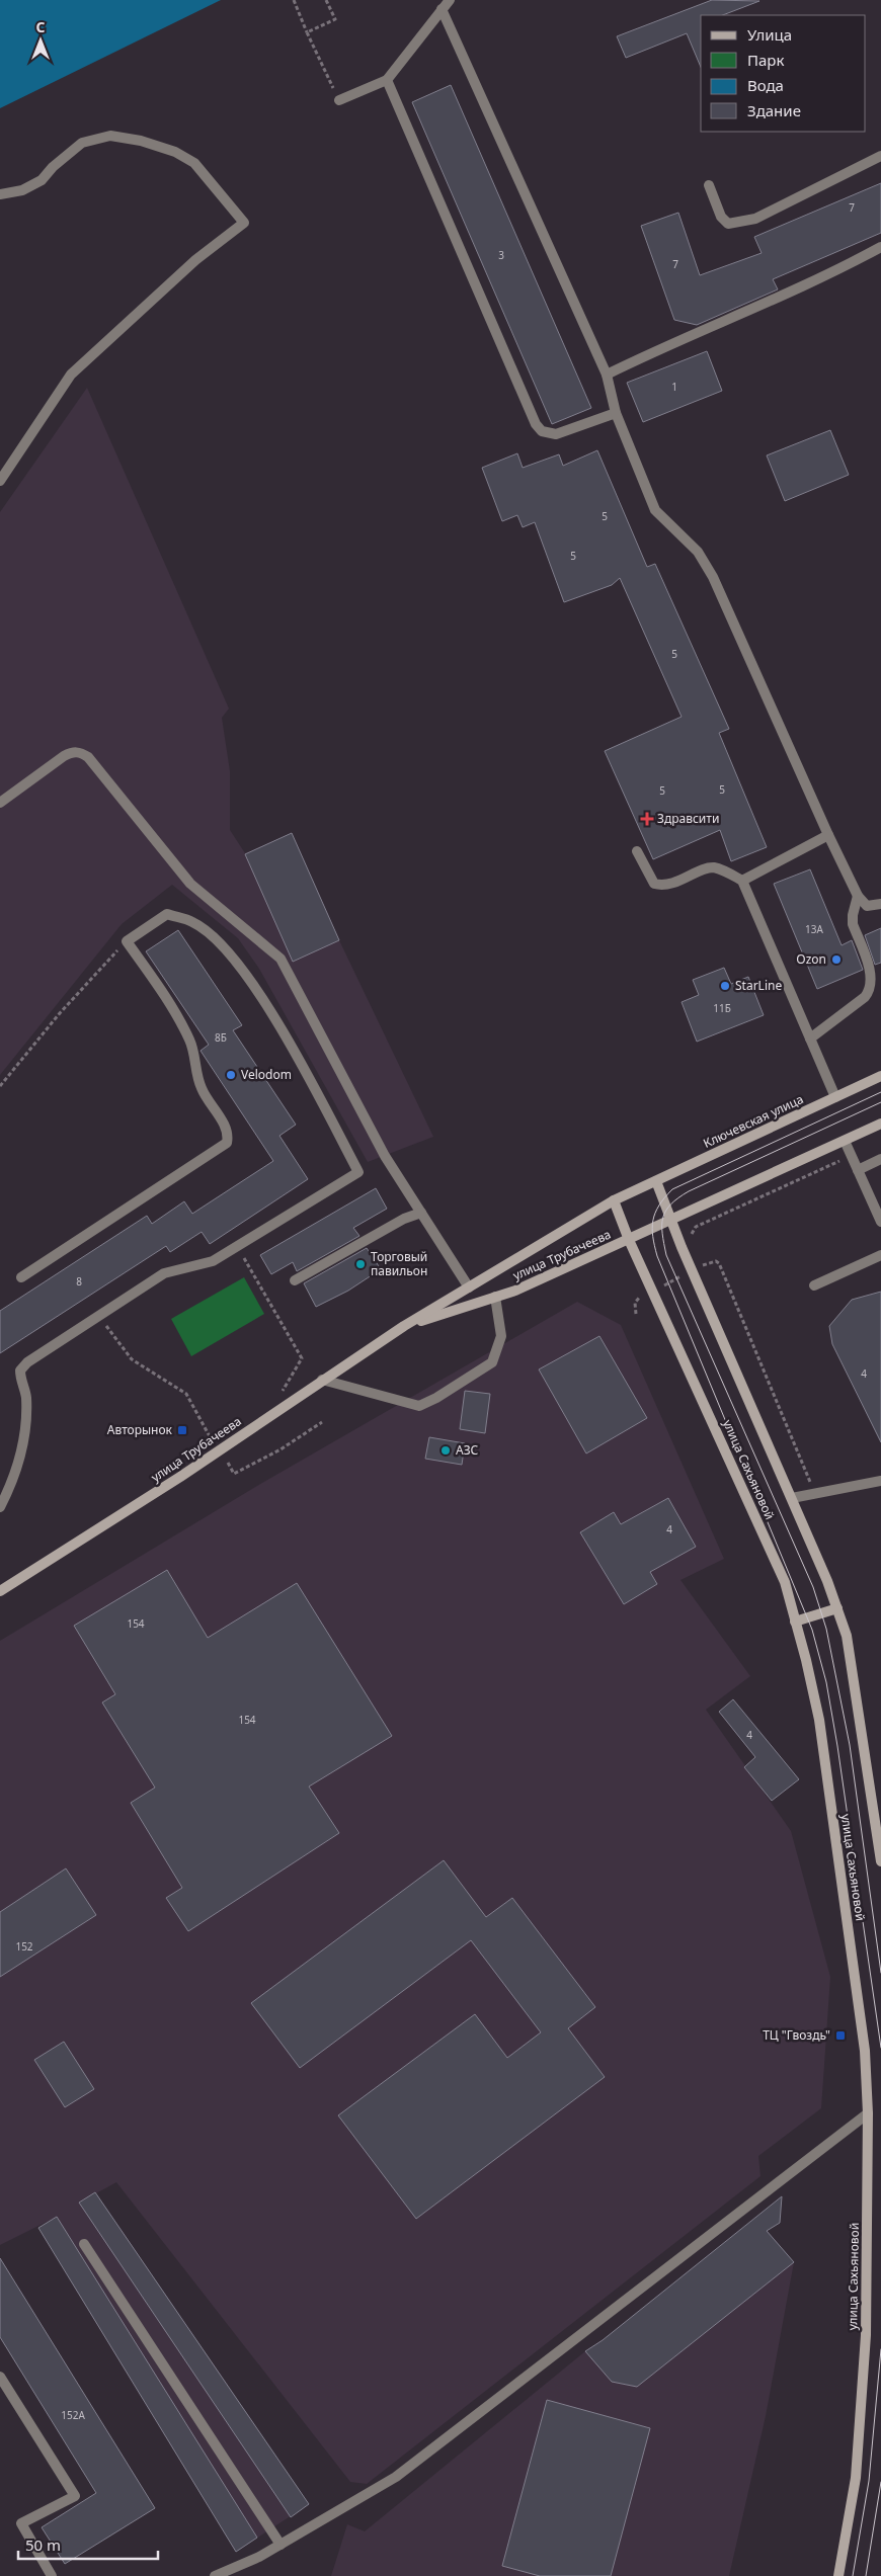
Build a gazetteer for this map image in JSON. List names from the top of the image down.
{
  "streets": {
    "main road": ["Ключевская улица", "улица Трубачеева", "улица Сахьяновой"]
  },
  "crossings": [
    ["Ключевская улица", "улица Трубачеева"],
    ["улица Трубачеева", "улица Сахьяновой"]
  ],
  "places": {
    "health": ["Здравсити"],
    "other": [
      "Ozon",
      "StarLine",
      "Velodom",
      "Торговый павильон",
      "АЗС"
    ],
    "transit": ["Авторынок", "ТЦ \"Гвоздь\""]
  },
  "house_numbers": [
    "7",
    "3",
    "7",
    "1",
    "5",
    "5",
    "5",
    "5",
    "5",
    "13А",
    "11Б",
    "8Б",
    "8",
    "4",
    "4",
    "154",
    "154",
    "4",
    "152",
    "152А"
  ],
  "legend": [
    "Улица",
    "Парк",
    "Вода",
    "Здание"
  ],
  "scale_bar": "50 m",
  "north": "top"
}
